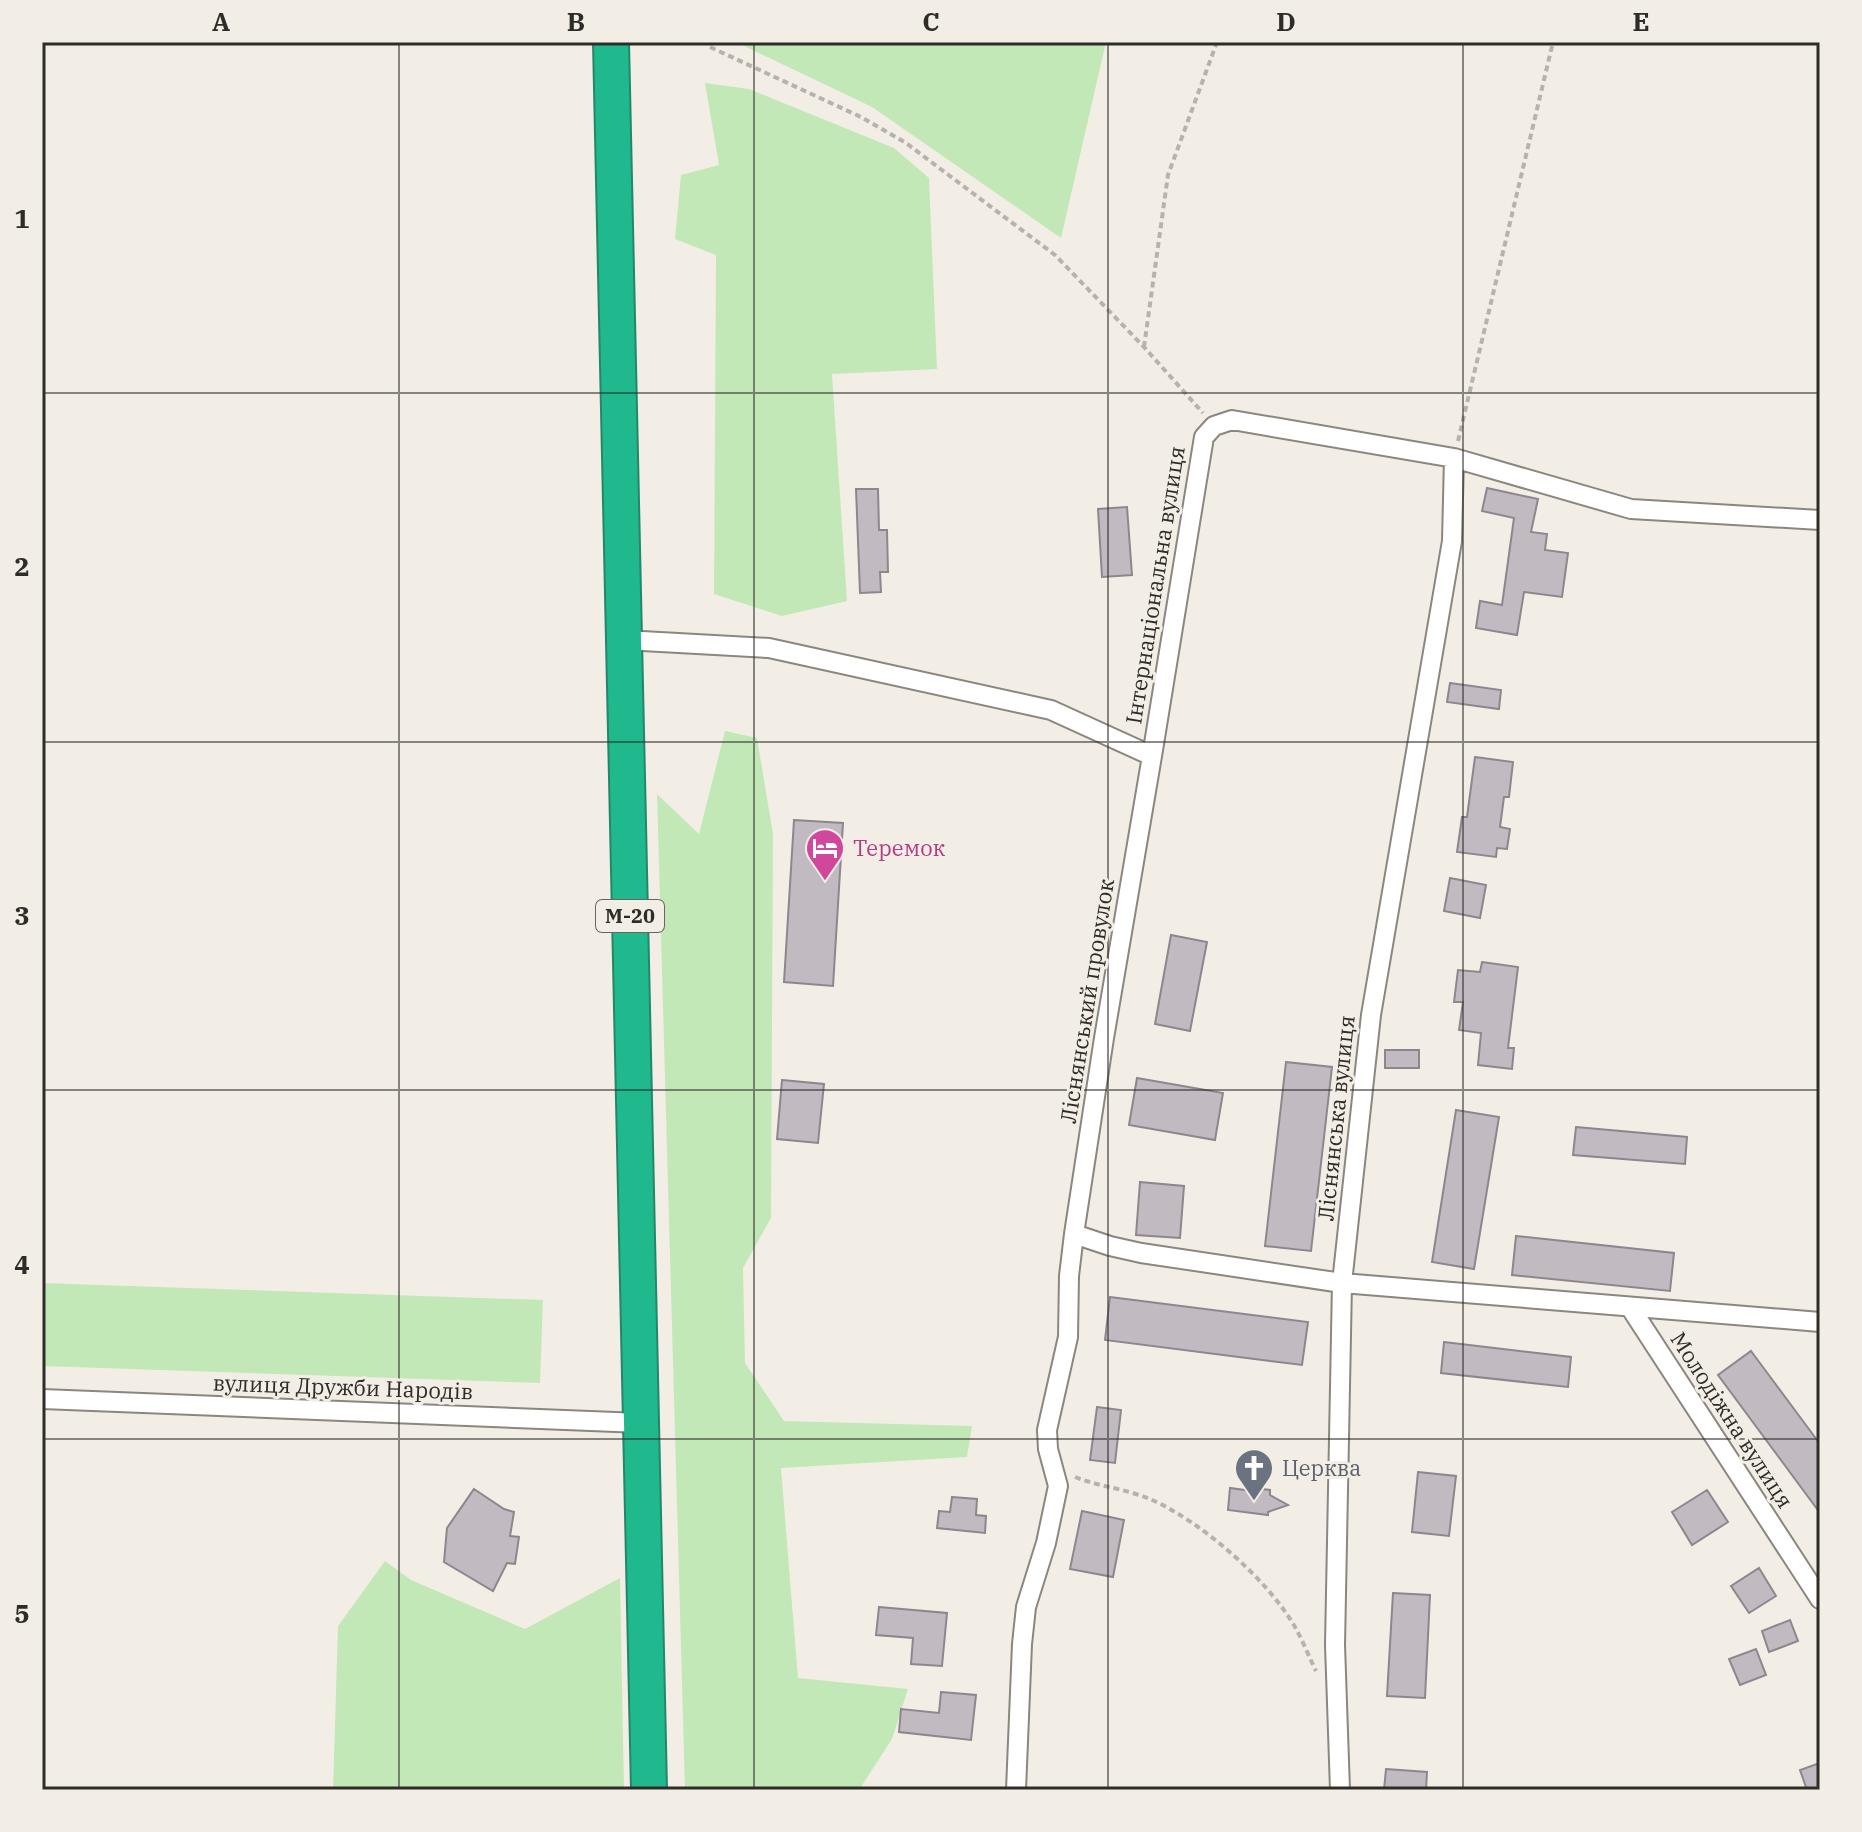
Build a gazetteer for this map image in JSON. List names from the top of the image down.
{
  "streets": {
    "highway": ["М-20"],
    "street": [
      "Інтернаціональна вулиця",
      "Ліснянський провулок",
      "Ліснянська вулиця",
      "вулиця Дружби Народів",
      "Молодіжна вулиця"
    ]
  },
  "crossings": [
    ["Інтернаціональна вулиця", "Ліснянський провулок"],
    ["М-20", "вулиця Дружби Народів"]
  ],
  "places": {
    "hotel": ["Теремок"],
    "church": ["Церква"]
  },
  "grid": {
    "columns": [
      "A",
      "B",
      "C",
      "D",
      "E"
    ],
    "rows": [
      "1",
      "2",
      "3",
      "4",
      "5"
    ]
  }
}
